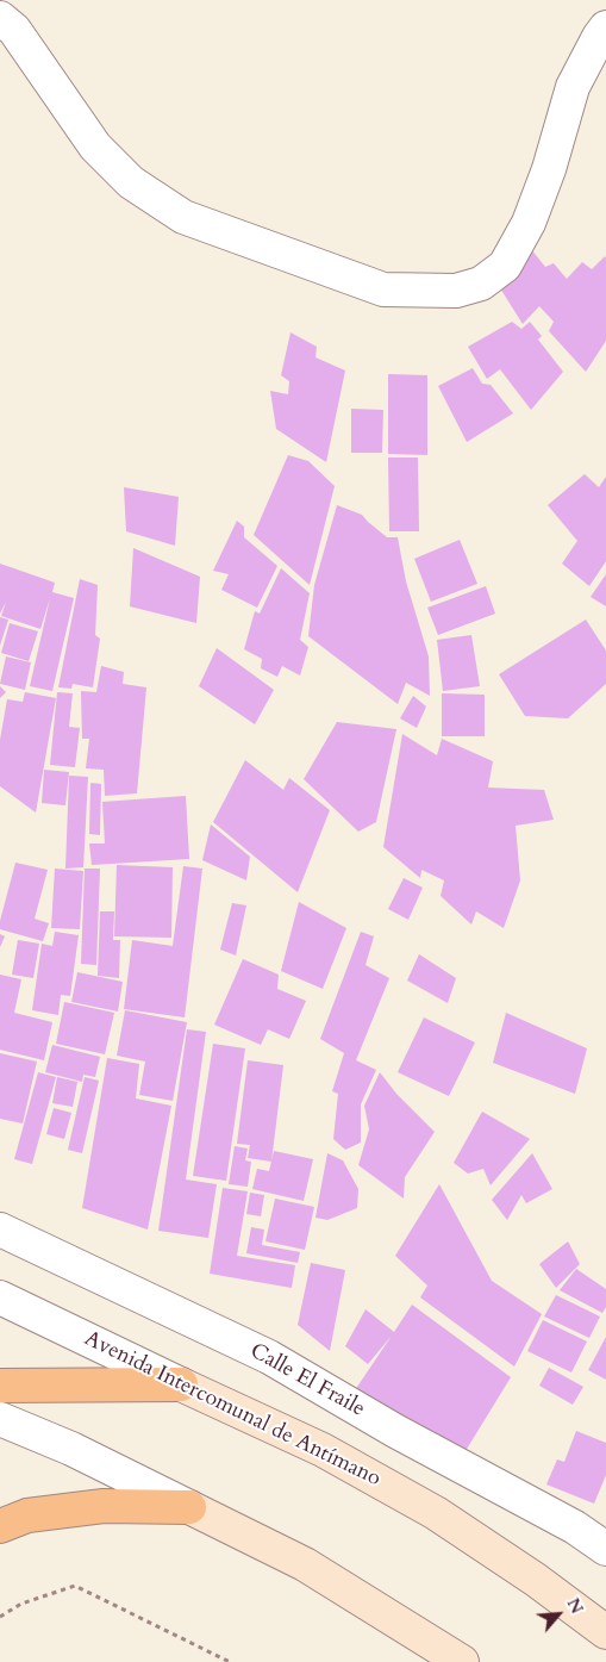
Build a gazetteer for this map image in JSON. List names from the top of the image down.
{
  "streets": {
    "main road": ["Avenida Intercomunal de Antímano"],
    "street": ["Calle El Fraile"]
  },
  "north": "top right"
}
